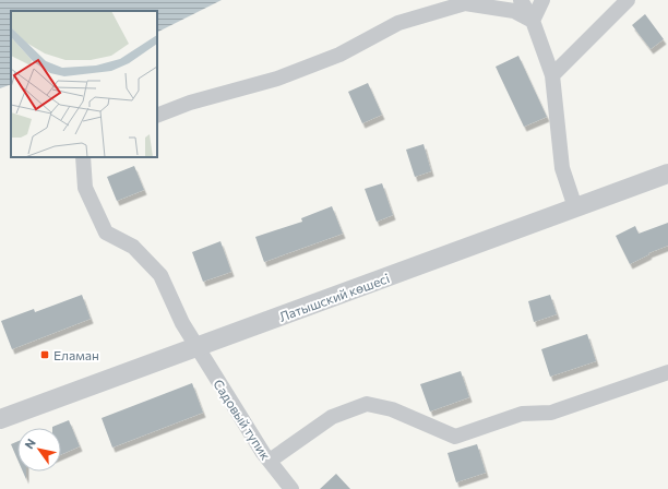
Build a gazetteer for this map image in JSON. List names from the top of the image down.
{
  "streets": {
    "street": ["Латышский көшесі", "Садовый тупик"]
  },
  "crossings": [
    ["Латышский көшесі", "Садовый тупик"]
  ],
  "places": {
    "transit": ["Еламан"]
  },
  "north": "top left"
}
